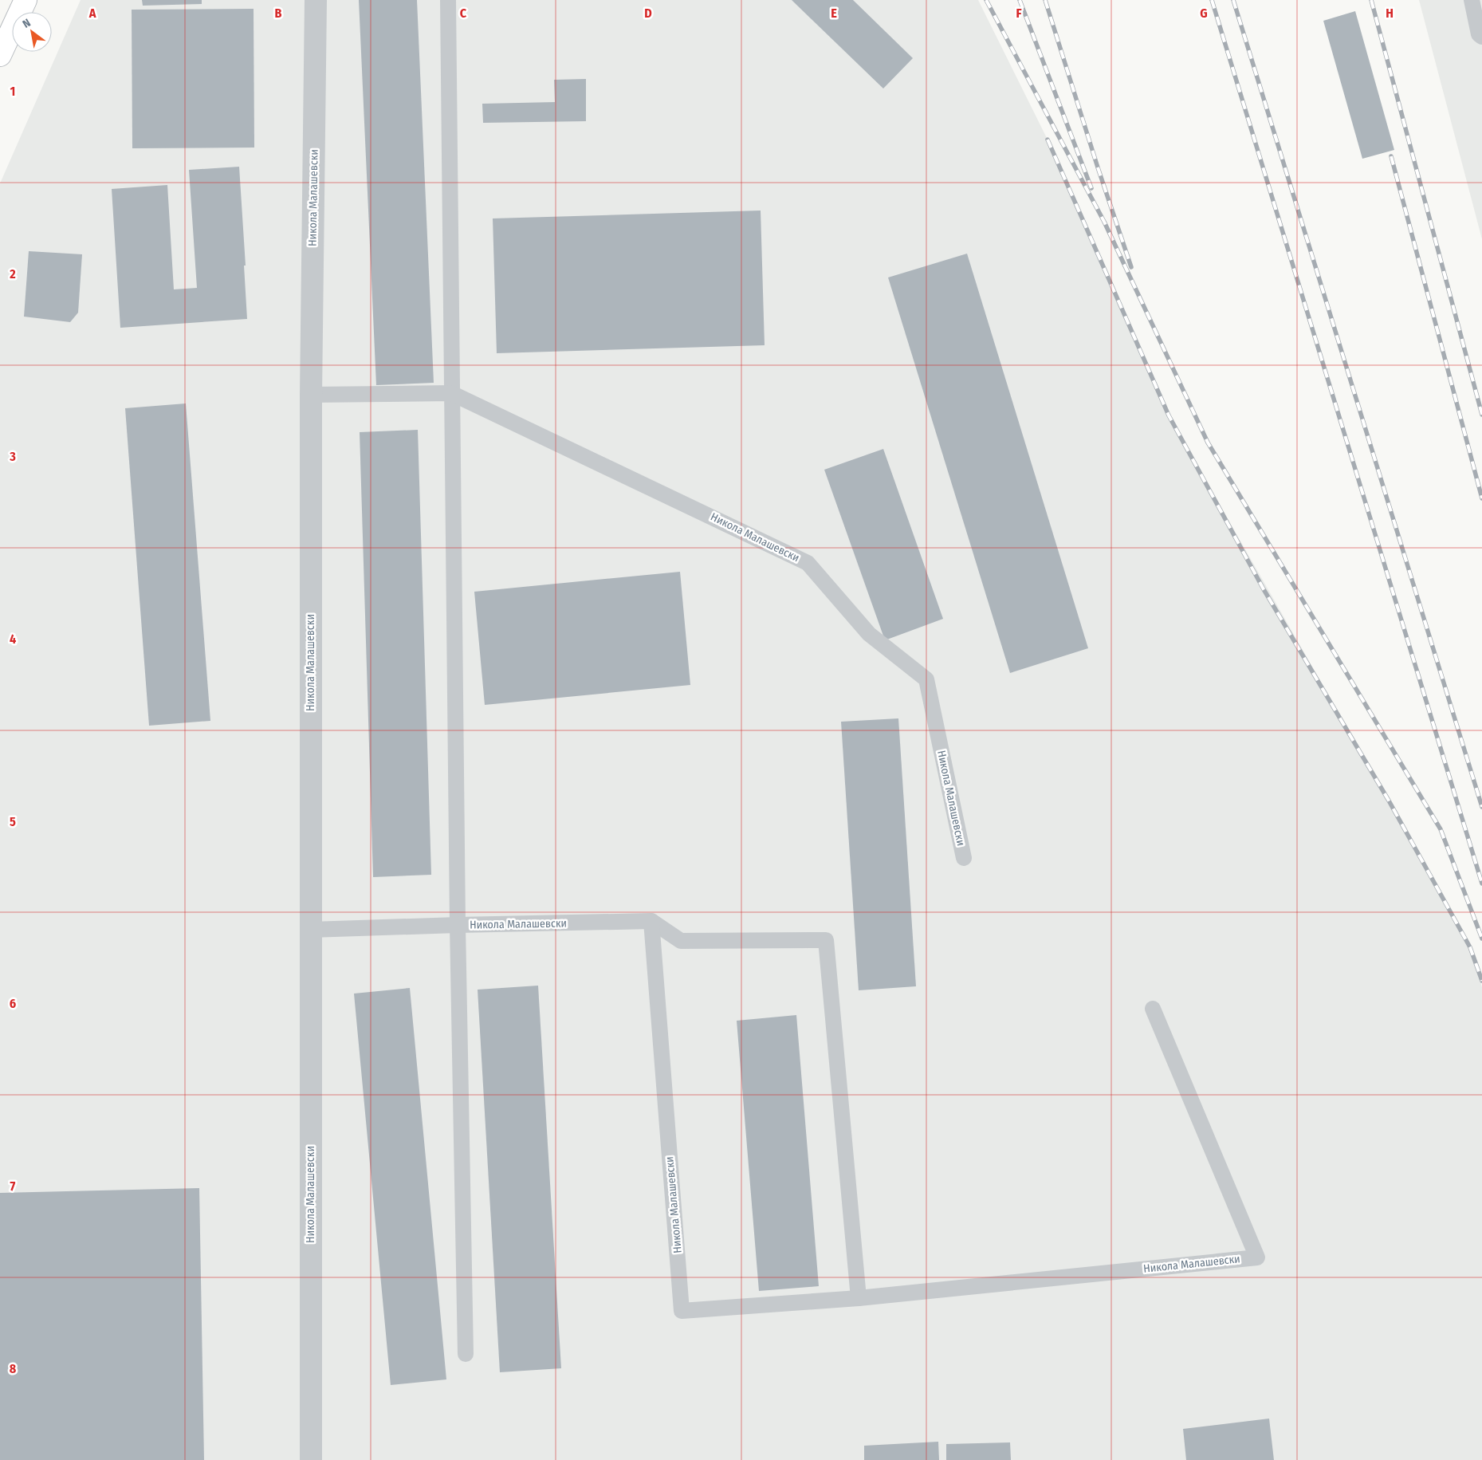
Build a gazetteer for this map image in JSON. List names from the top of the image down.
{
  "streets": {
    "street": ["Никола Малашевски"]
  },
  "north": "top left",
  "grid": {
    "columns": [
      "A",
      "B",
      "C",
      "D",
      "E",
      "F",
      "G",
      "H"
    ],
    "rows": [
      "1",
      "2",
      "3",
      "4",
      "5",
      "6",
      "7",
      "8"
    ]
  }
}
